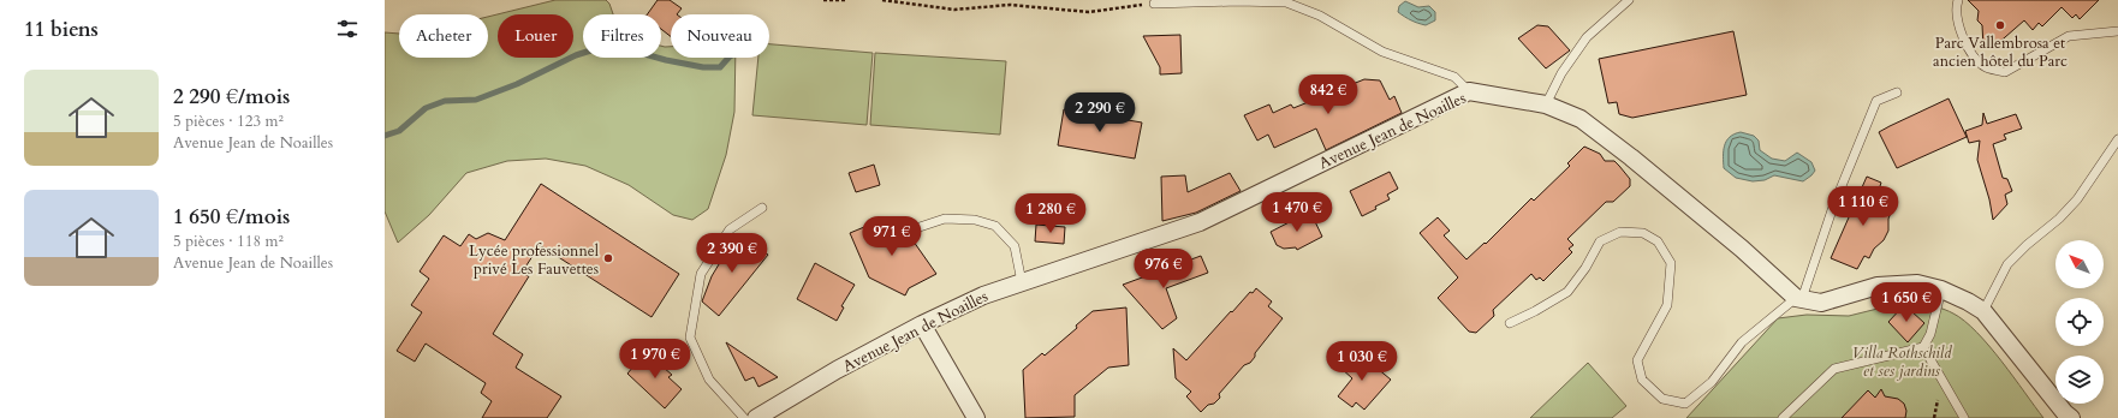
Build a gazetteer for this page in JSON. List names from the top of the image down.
{
  "streets": {
    "street": ["Avenue Jean de Noailles"]
  },
  "parks": ["Villa Rothschild et ses jardins"],
  "places": ["Parc Vallembrosa et ancien hôtel du Parc", "Lycée professionnel privé Les Fauvettes"],
  "north": "top left",
  "page": {
    "heading": "11 biens",
    "chip": [
      "Acheter",
      "Louer",
      "Filtres",
      "Nouveau"
    ],
    "list": [
      {
        "name": "2 290 €/mois",
        "note": "5 pièces · 123 m² · Avenue Jean de Noailles"
      },
      {
        "name": "1 650 €/mois",
        "note": "5 pièces · 118 m² · Avenue Jean de Noailles"
      }
    ],
    "price": [
      "842 €",
      "2 290 €",
      "1 110 €",
      "1 470 €",
      "1 280 €",
      "971 €",
      "2 390 €",
      "976 €",
      "1 650 €",
      "1 970 €",
      "1 030 €"
    ]
  }
}
